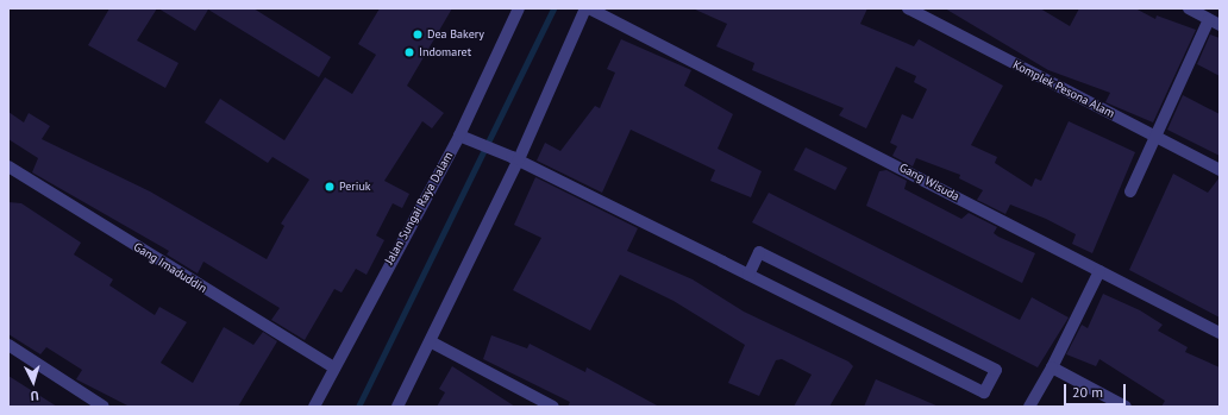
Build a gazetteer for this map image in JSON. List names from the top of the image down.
{
  "streets": {
    "street": [
      "Komplek Pesona Alam",
      "Gang Wisuda",
      "Jalan Sungai Raya Dalam",
      "Gang Imaduddin"
    ]
  },
  "crossings": [
    ["Jalan Sungai Raya Dalam", "Gang Imaduddin"]
  ],
  "places": ["Dea Bakery", "Indomaret", "Periuk"],
  "scale_bar": "20 m",
  "north": "bottom"
}
